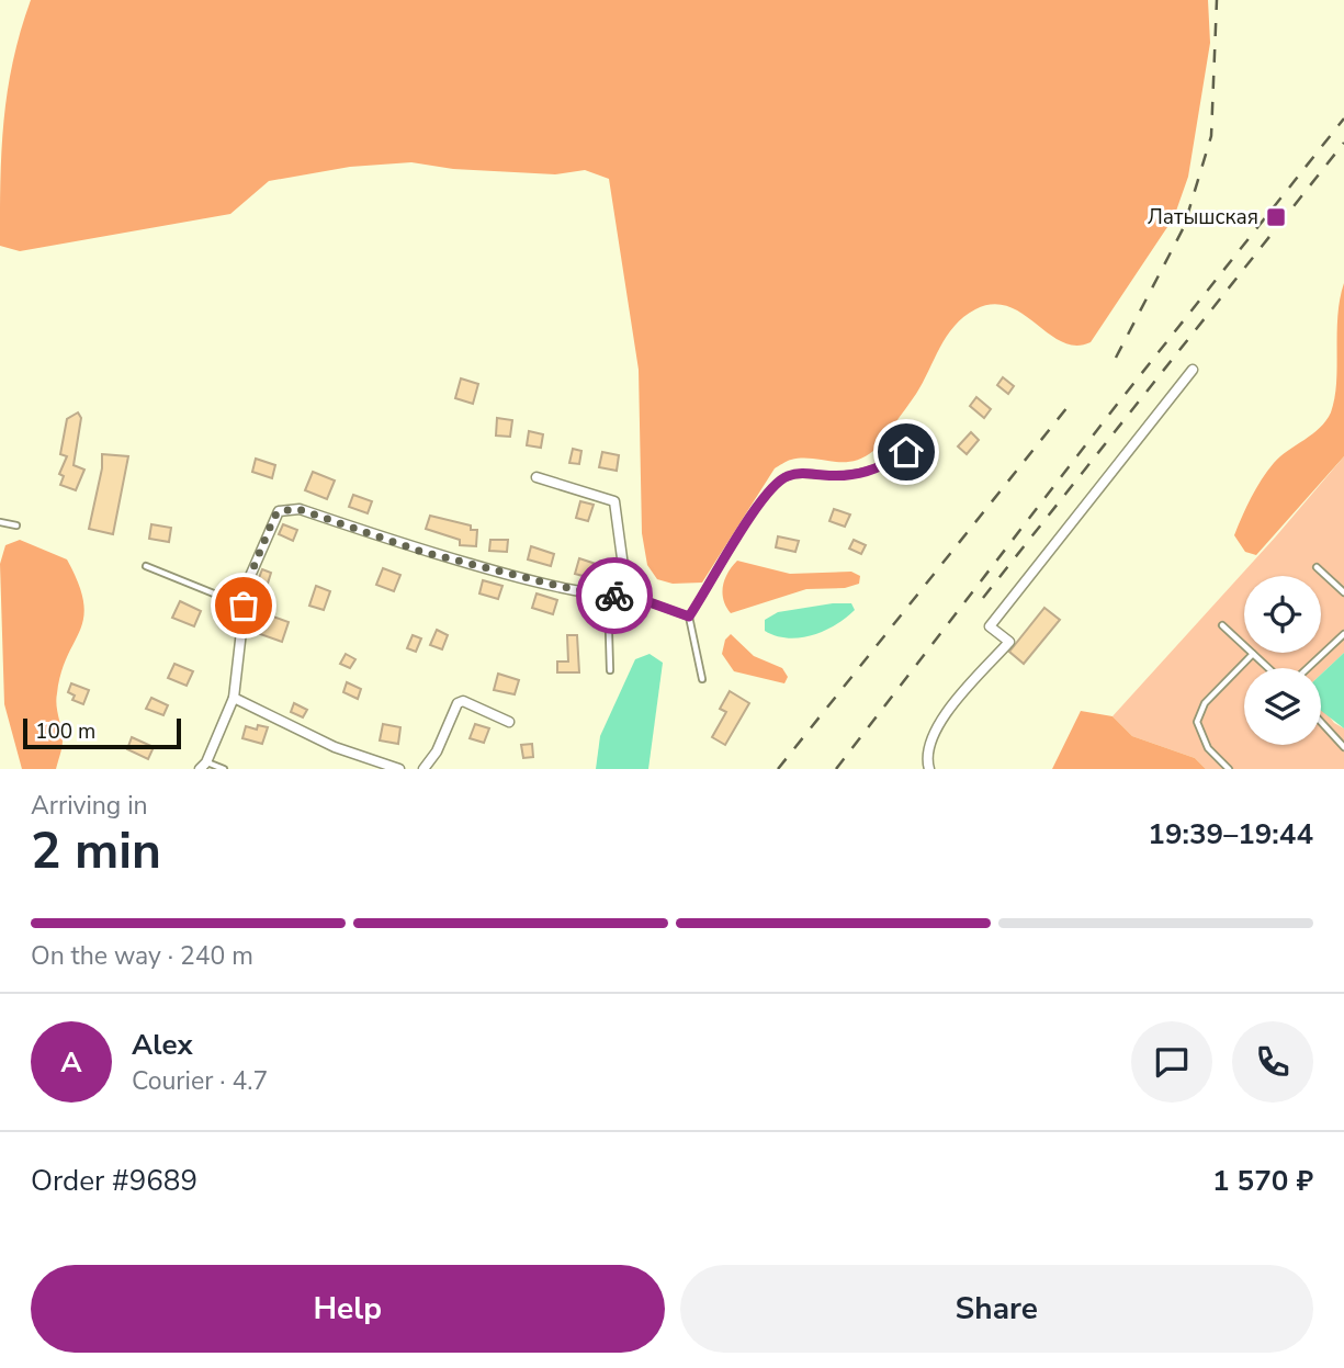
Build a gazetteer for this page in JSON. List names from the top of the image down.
{
  "places": {
    "transit": ["Латышская"]
  },
  "scale_bar": "100 m",
  "page": {
    "scale": "100 m",
    "heading": ["2 min", "Arriving in", "19:39–19:44"],
    "panel": [
      "Alex",
      "Courier · 4.7",
      "Order #9689",
      "1 570 ₽"
    ],
    "bar": "On the way · 240 m",
    "round": "A",
    "buttons": ["Help", "Share"]
  }
}
